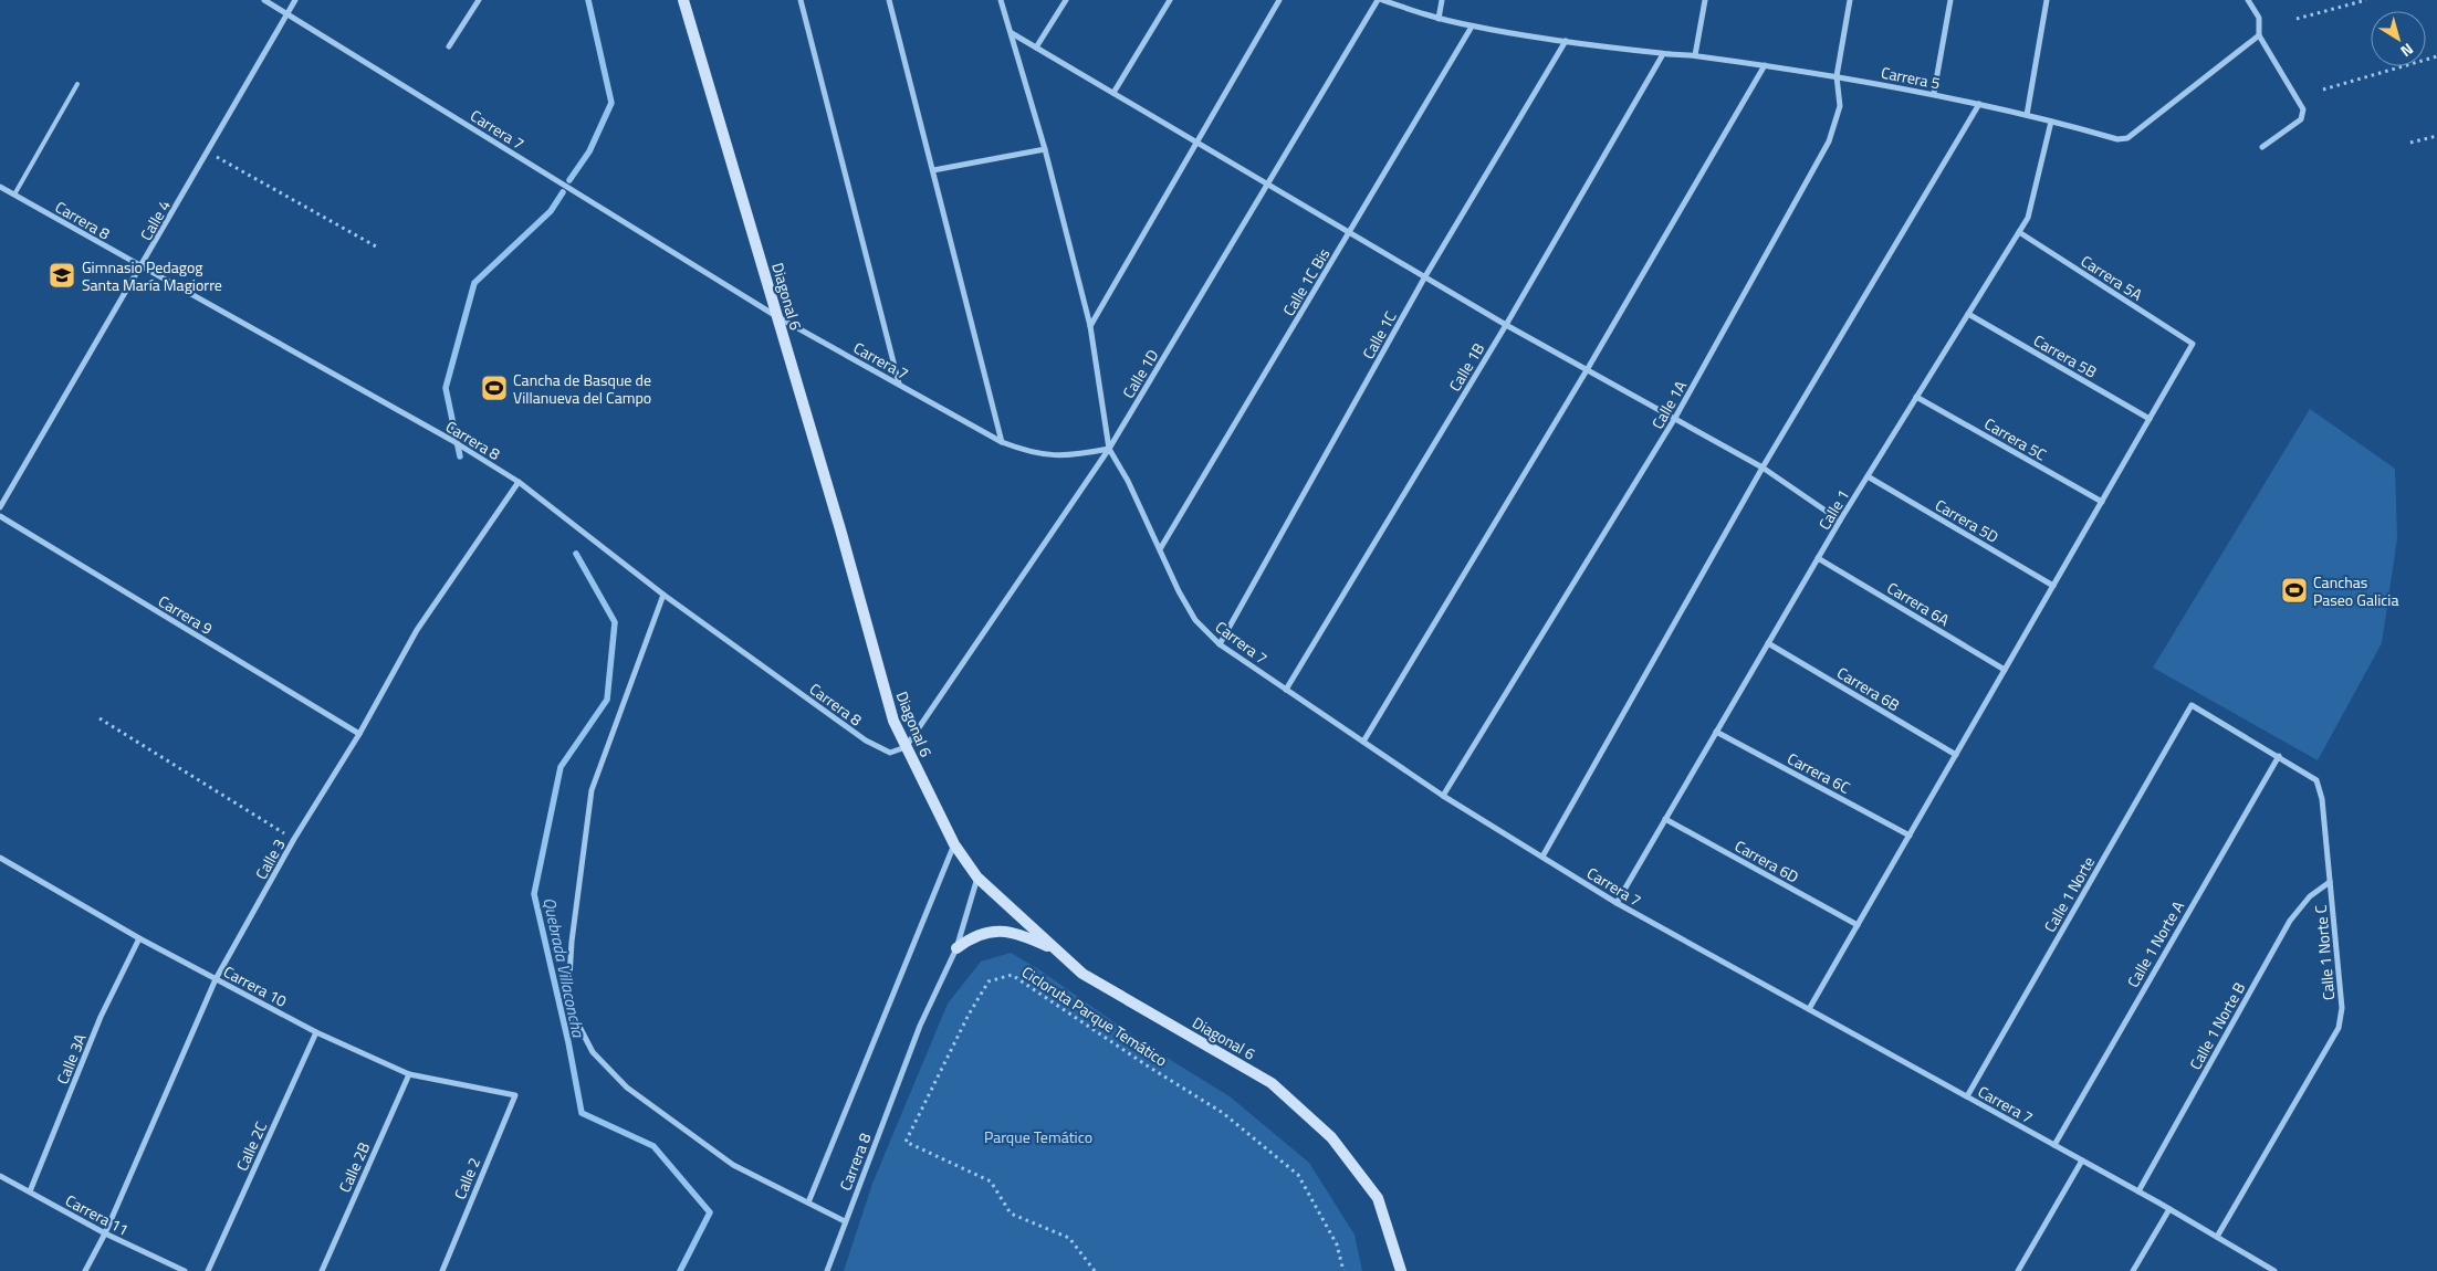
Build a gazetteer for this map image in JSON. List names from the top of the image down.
{
  "streets": {
    "street": [
      "Carrera 5",
      "Carrera 7",
      "Carrera 8",
      "Calle 4",
      "Carrera 5A",
      "Calle 1C Bis",
      "Diagonal 6",
      "Calle 1C",
      "Carrera 5B",
      "Calle 1B",
      "Calle 1D",
      "Calle 1A",
      "Carrera 5C",
      "Calle 1",
      "Carrera 5D",
      "Carrera 6A",
      "Carrera 9",
      "Carrera 6B",
      "Carrera 6C",
      "Calle 3",
      "Carrera 6D",
      "Calle 1 Norte",
      "Calle 1 Norte A",
      "Calle 1 Norte C",
      "Carrera 10",
      "Calle 1 Norte B",
      "Calle 3A",
      "Calle 2C",
      "Calle 2B",
      "Calle 2",
      "Carrera 11"
    ],
    "path": ["Cicloruta Parque Temático"]
  },
  "crossings": [
    ["Carrera 5", "Calle 1C Bis"],
    ["Carrera 5", "Calle 1C"],
    ["Carrera 5", "Calle 1B"],
    ["Carrera 5", "Calle 1D"],
    ["Carrera 5", "Calle 1A"],
    ["Carrera 5", "Calle 1"],
    ["Carrera 7", "Calle 4"],
    ["Carrera 7", "Calle 1C Bis"],
    ["Carrera 7", "Diagonal 6"],
    ["Carrera 7", "Calle 1C"],
    ["Carrera 7", "Calle 1B"],
    ["Carrera 7", "Calle 1D"],
    ["Carrera 7", "Calle 1A"],
    ["Carrera 7", "Calle 1"],
    ["Carrera 7", "Calle 1 Norte"],
    ["Carrera 7", "Calle 1 Norte A"],
    ["Carrera 7", "Calle 1 Norte C"],
    ["Carrera 7", "Calle 1 Norte B"],
    ["Carrera 8", "Calle 4"],
    ["Carrera 8", "Diagonal 6"],
    ["Carrera 8", "Calle 1D"],
    ["Carrera 8", "Calle 3"],
    ["Carrera 5A", "Carrera 5B"],
    ["Carrera 5A", "Calle 1"],
    ["Diagonal 6", "Calle 1D"],
    ["Carrera 5B", "Calle 1"],
    ["Carrera 5C", "Calle 1"],
    ["Calle 1", "Carrera 5D"],
    ["Calle 1", "Carrera 6A"],
    ["Calle 1", "Carrera 6B"],
    ["Calle 1", "Carrera 6C"],
    ["Calle 1", "Carrera 6D"],
    ["Carrera 9", "Calle 3"],
    ["Calle 3", "Carrera 10"],
    ["Calle 3", "Carrera 11"],
    ["Calle 1 Norte", "Calle 1 Norte C"],
    ["Calle 1 Norte A", "Calle 1 Norte C"],
    ["Calle 1 Norte C", "Calle 1 Norte B"],
    ["Carrera 10", "Calle 3A"],
    ["Carrera 10", "Calle 2C"],
    ["Carrera 10", "Calle 2B"],
    ["Carrera 10", "Calle 2"],
    ["Calle 3A", "Carrera 11"]
  ],
  "water": ["Quebrada Villaconcha"],
  "parks": ["Parque Temático"],
  "places": {
    "school or university": ["Gimnasio Pedagog Santa María Magiorre"],
    "sports": ["Cancha de Basque de Villanueva del Campo", "Canchas Paseo Galicia"]
  },
  "north": "bottom right"
}
